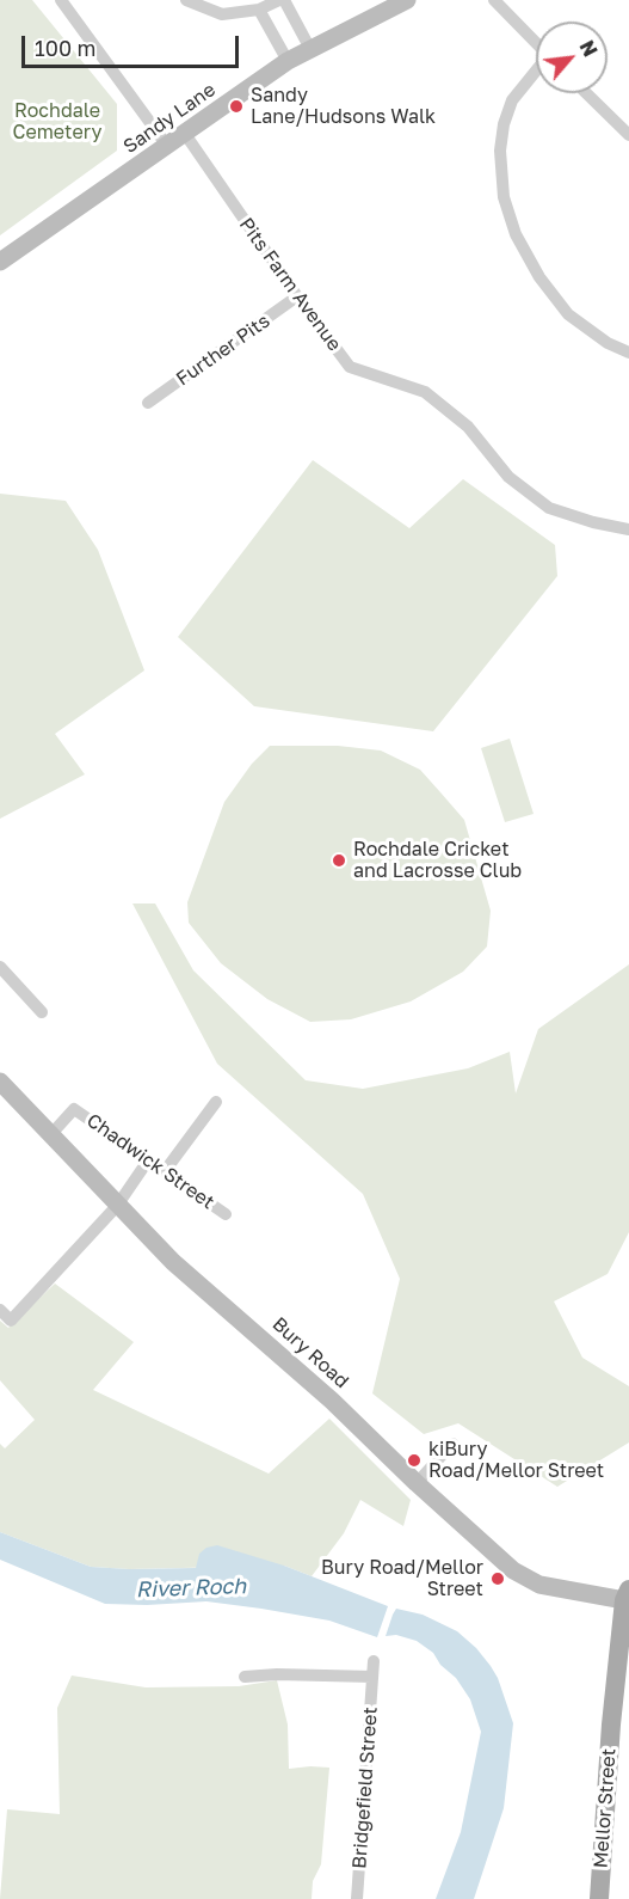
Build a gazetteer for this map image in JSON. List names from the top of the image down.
{
  "streets": {
    "main road": ["Sandy Lane", "Bury Road", "Mellor Street"],
    "street": [
      "Pits Farm Avenue",
      "Further Pits",
      "Chadwick Street",
      "Bridgefield Street"
    ]
  },
  "crossings": [
    ["Sandy Lane", "Pits Farm Avenue"],
    ["Pits Farm Avenue", "Further Pits"],
    ["Chadwick Street", "Bury Road"],
    ["Bury Road", "Mellor Street"]
  ],
  "water": ["River Roch"],
  "parks": ["Rochdale Cemetery"],
  "places": [
    "Sandy Lane/Hudsons Walk",
    "Rochdale Cricket and Lacrosse Club",
    "kiBury Road/Mellor Street",
    "Bury Road/Mellor Street"
  ],
  "scale_bar": "100 m",
  "north": "top right"
}
